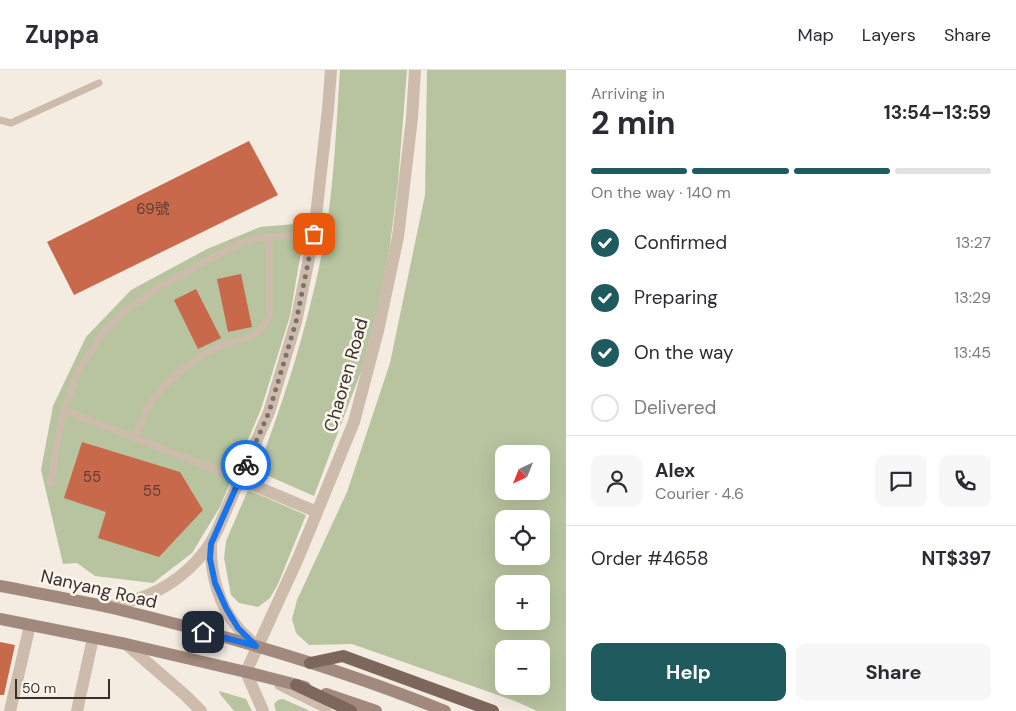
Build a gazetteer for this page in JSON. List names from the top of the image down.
{
  "streets": {
    "street": ["Chaoren Road", "Nanyang Road"]
  },
  "crossings": [
    ["Chaoren Road", "Nanyang Road"]
  ],
  "house_numbers": ["69號", "55", "55"],
  "scale_bar": "50 m",
  "north": "bottom left",
  "page": {
    "header": "Zuppa",
    "nav": ["Map", "Layers", "Share"],
    "heading": ["2 min", "Arriving in", "13:54–13:59"],
    "panel": [
      "Alex",
      "Courier · 4.6",
      "Order #4658",
      "NT$397"
    ],
    "bar": "On the way · 140 m",
    "list": [
      ["Confirmed", "13:27"],
      ["Preparing", "13:29"],
      ["On the way", "13:45"],
      "Delivered"
    ],
    "map_buttons": ["+", "−"],
    "buttons": ["Help", "Share"],
    "scale": "50 m"
  }
}
